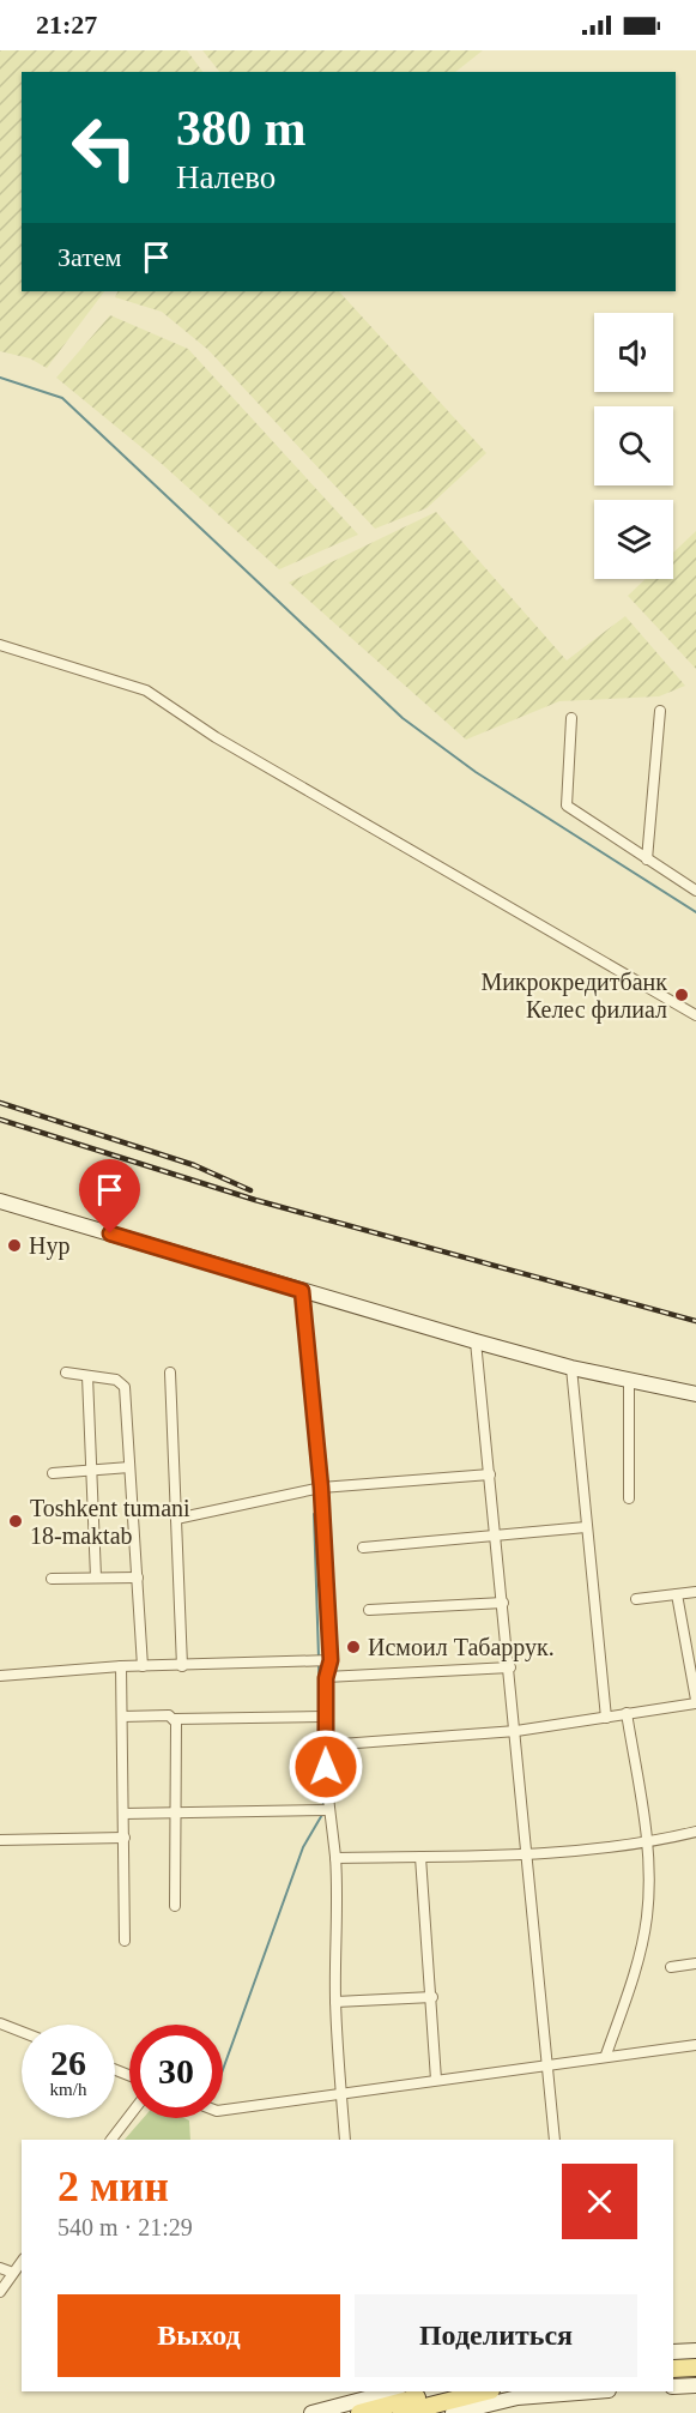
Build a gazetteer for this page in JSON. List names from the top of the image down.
{
  "places": [
    "Микрокредитбанк Келес филиал",
    "Нур",
    "Toshkent tumani 18-maktab",
    "Исмоил Табаррук."
  ],
  "page": {
    "status": "21:27",
    "turn": ["380 m", "Налево"],
    "then": "Затем",
    "speed": "26 km/h",
    "limit": "30",
    "heading": ["2 мин", "540 m · 21:29"],
    "buttons": ["Выход", "Поделиться"]
  }
}
